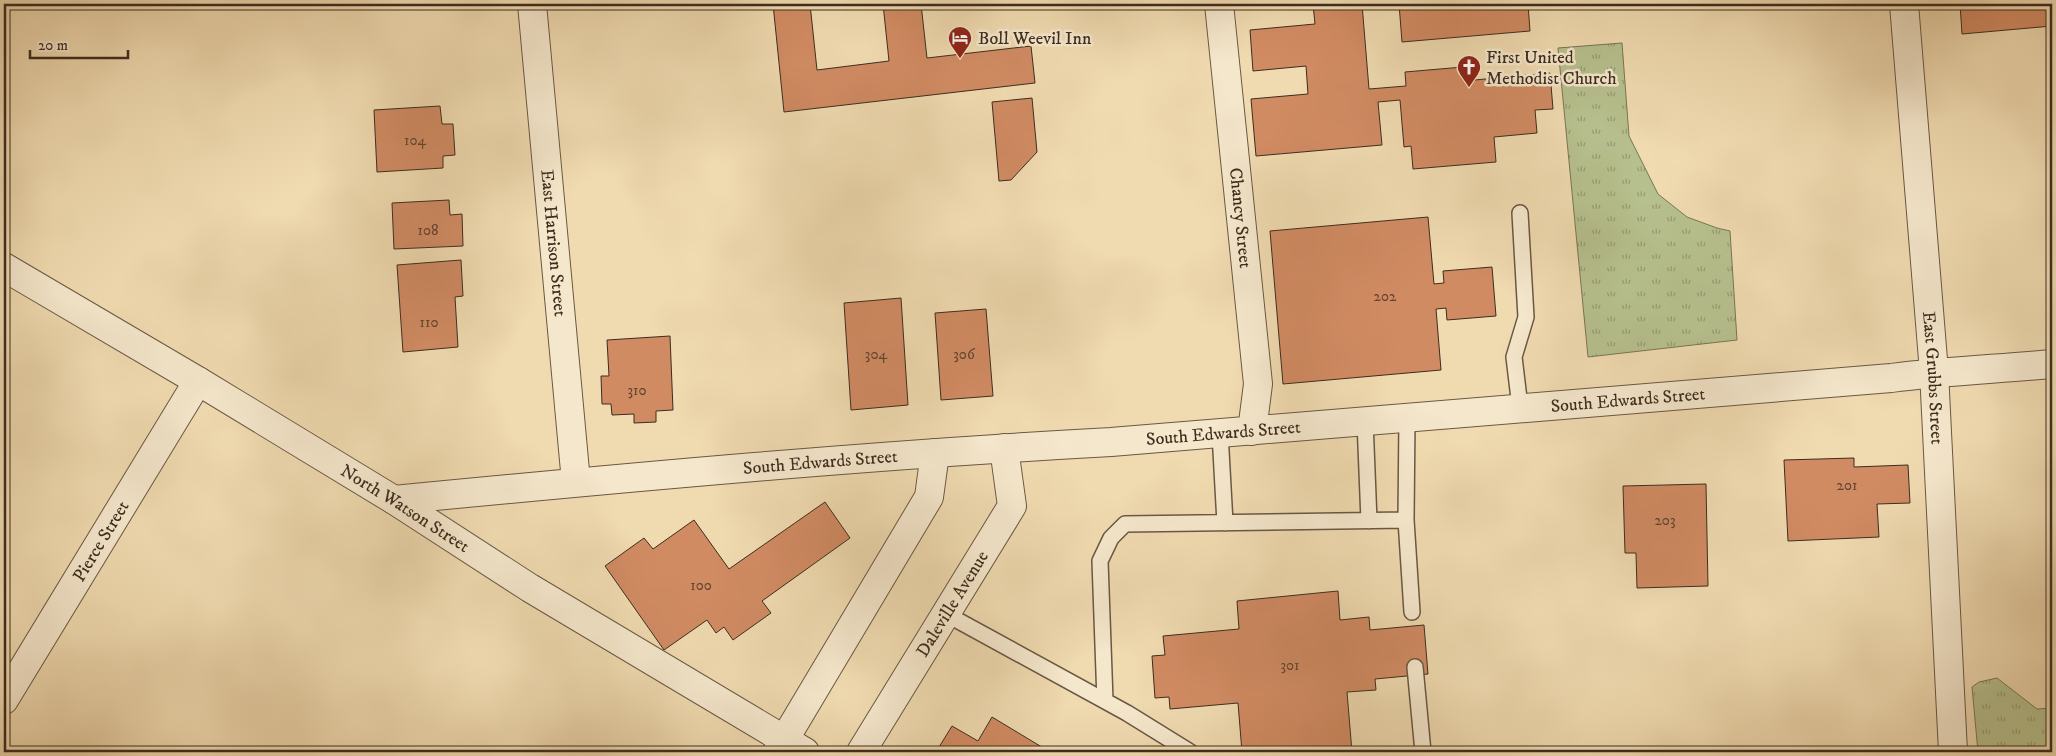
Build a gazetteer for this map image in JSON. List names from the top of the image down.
{
  "streets": {
    "street": [
      "Chancy Street",
      "East Harrison Street",
      "East Grubbs Street",
      "South Edwards Street",
      "North Watson Street",
      "Pierce Street",
      "Daleville Avenue"
    ]
  },
  "crossings": [
    ["Chancy Street", "South Edwards Street"],
    ["East Harrison Street", "South Edwards Street"],
    ["East Grubbs Street", "South Edwards Street"],
    ["South Edwards Street", "North Watson Street"],
    ["South Edwards Street", "Daleville Avenue"],
    ["North Watson Street", "Pierce Street"]
  ],
  "places": {
    "hotel": ["Boll Weevil Inn"],
    "church": ["First United Methodist Church"]
  },
  "house_numbers": [
    "104",
    "108",
    "202",
    "110",
    "304",
    "306",
    "310",
    "201",
    "203",
    "100",
    "301"
  ],
  "scale_bar": "20 m"
}
